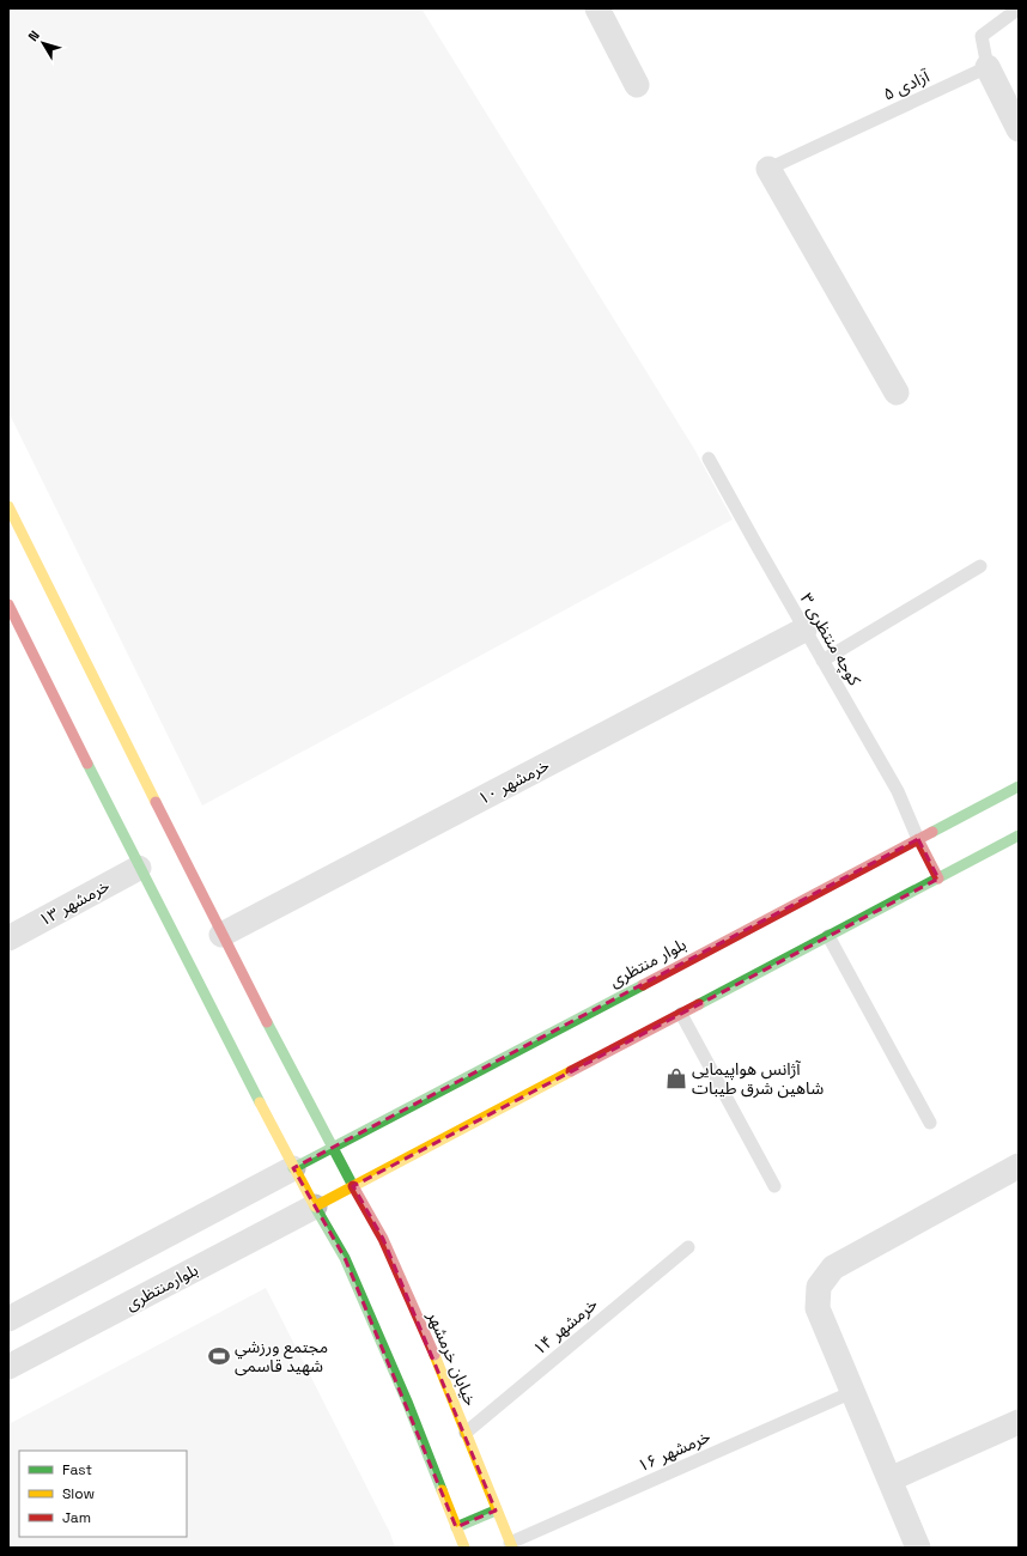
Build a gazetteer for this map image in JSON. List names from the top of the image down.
{
  "streets": {
    "main road": ["بلوار منتظری", "خیابان خرمشهر"],
    "street": ["خرمشهر ۱۰", "خرمشهر ۱۳", "بلوارمنتظری"],
    "lane": [
      "آزادی ۵",
      "کوچه منتظری ۳",
      "خرمشهر ۱۴",
      "خرمشهر ۱۶"
    ]
  },
  "crossings": [
    ["کوچه منتظری ۳", "خرمشهر ۱۰"],
    ["کوچه منتظری ۳", "بلوار منتظری"],
    ["خرمشهر ۱۰", "خیابان خرمشهر"],
    ["بلوار منتظری", "خیابان خرمشهر"],
    ["خرمشهر ۱۴", "خیابان خرمشهر"],
    ["خیابان خرمشهر", "خرمشهر ۱۶"]
  ],
  "places": {
    "shop": ["آژانس هواپیمایی شاهین شرق طیبات"],
    "sports": ["مجتمع ورزشي شهید قاسمی"]
  },
  "legend": ["Fast", "Slow", "Jam"],
  "north": "top left"
}
